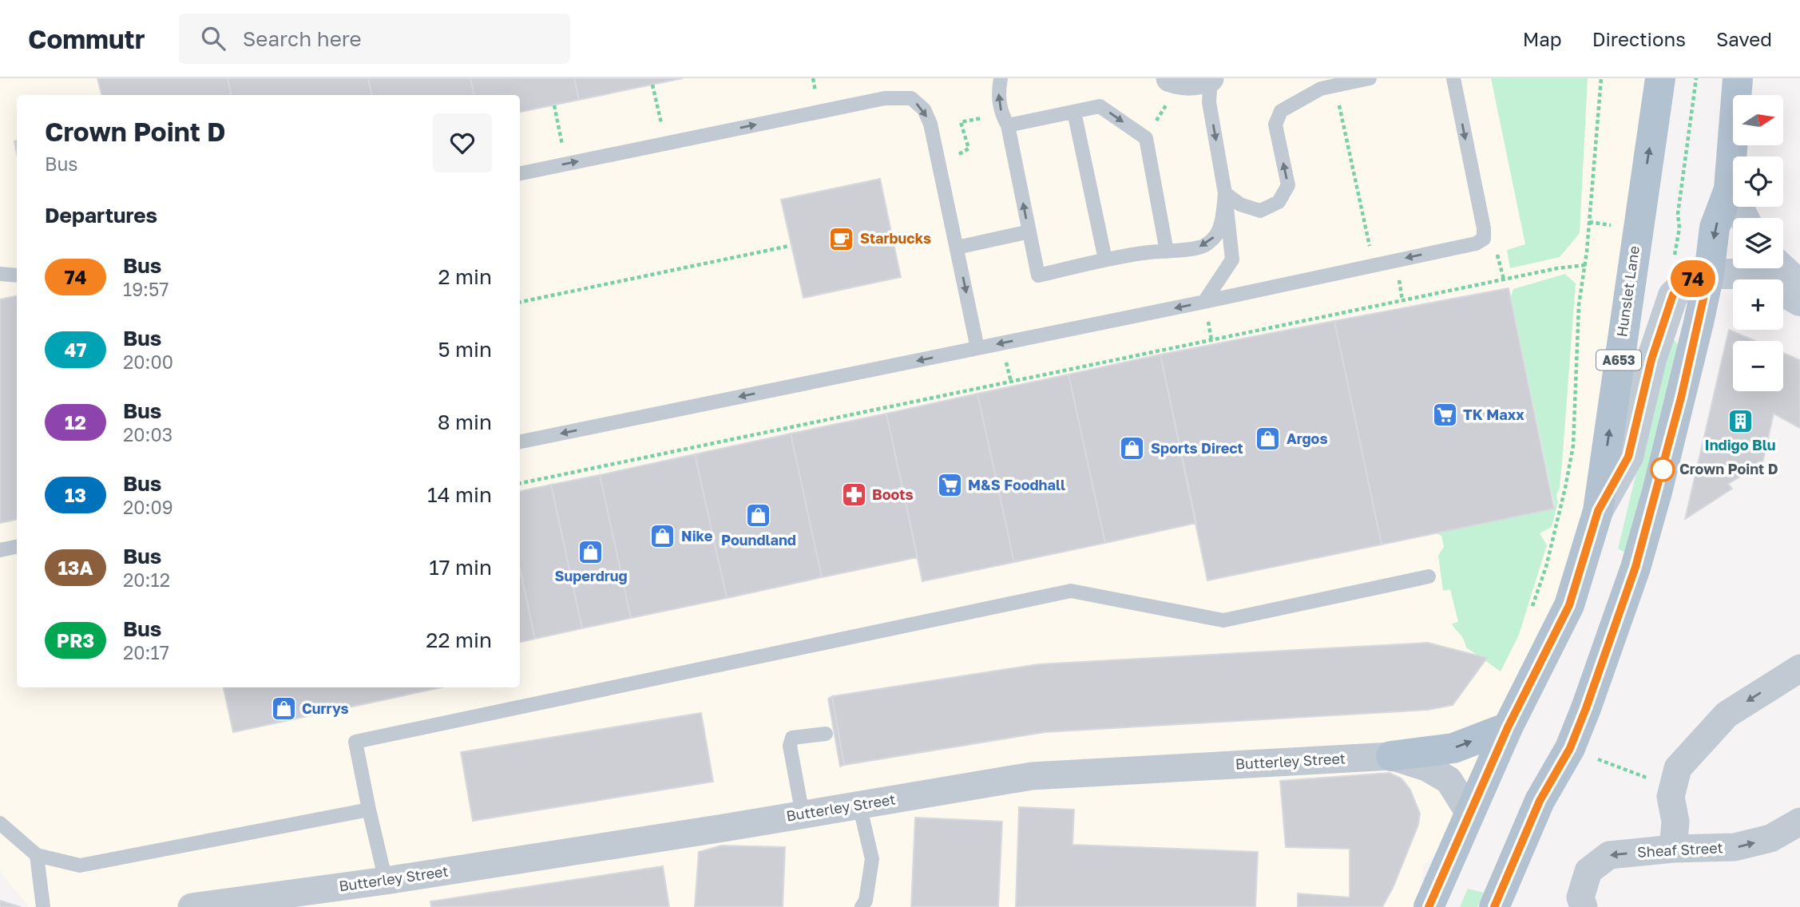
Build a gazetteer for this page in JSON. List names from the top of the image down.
{
  "streets": {
    "main road": ["Hunslet Lane", "A653"],
    "street": ["Butterley Street", "Sheaf Street"]
  },
  "crossings": [
    ["Hunslet Lane", "A653"],
    ["Hunslet Lane", "Butterley Street"]
  ],
  "places": {
    "cafe": ["Starbucks"],
    "supermarket": ["TK Maxx", "M&S Foodhall"],
    "building": ["Indigo Blu"],
    "shop": [
      "Argos",
      "Sports Direct",
      "Poundland",
      "Nike",
      "Superdrug",
      "Currys"
    ],
    "other": ["Crown Point D"],
    "pharmacy": ["Boots"]
  },
  "lines": ["bus line 74"],
  "north": "right",
  "page": {
    "header": "Commutr",
    "search": "Search here",
    "nav": ["Map", "Directions", "Saved"],
    "on_map": "74",
    "map_buttons": ["+", "−"],
    "heading": [
      ["Crown Point D", "Bus"],
      "Departures"
    ],
    "list": [
      {
        "mark": "74",
        "name": "Bus",
        "note": "19:57",
        "value": "2 min"
      },
      {
        "mark": "47",
        "name": "Bus",
        "note": "20:00",
        "value": "5 min"
      },
      {
        "mark": "12",
        "name": "Bus",
        "note": "20:03",
        "value": "8 min"
      },
      {
        "mark": "13",
        "name": "Bus",
        "note": "20:09",
        "value": "14 min"
      },
      {
        "mark": "13A",
        "name": "Bus",
        "note": "20:12",
        "value": "17 min"
      },
      {
        "mark": "PR3",
        "name": "Bus",
        "note": "20:17",
        "value": "22 min"
      }
    ]
  }
}
